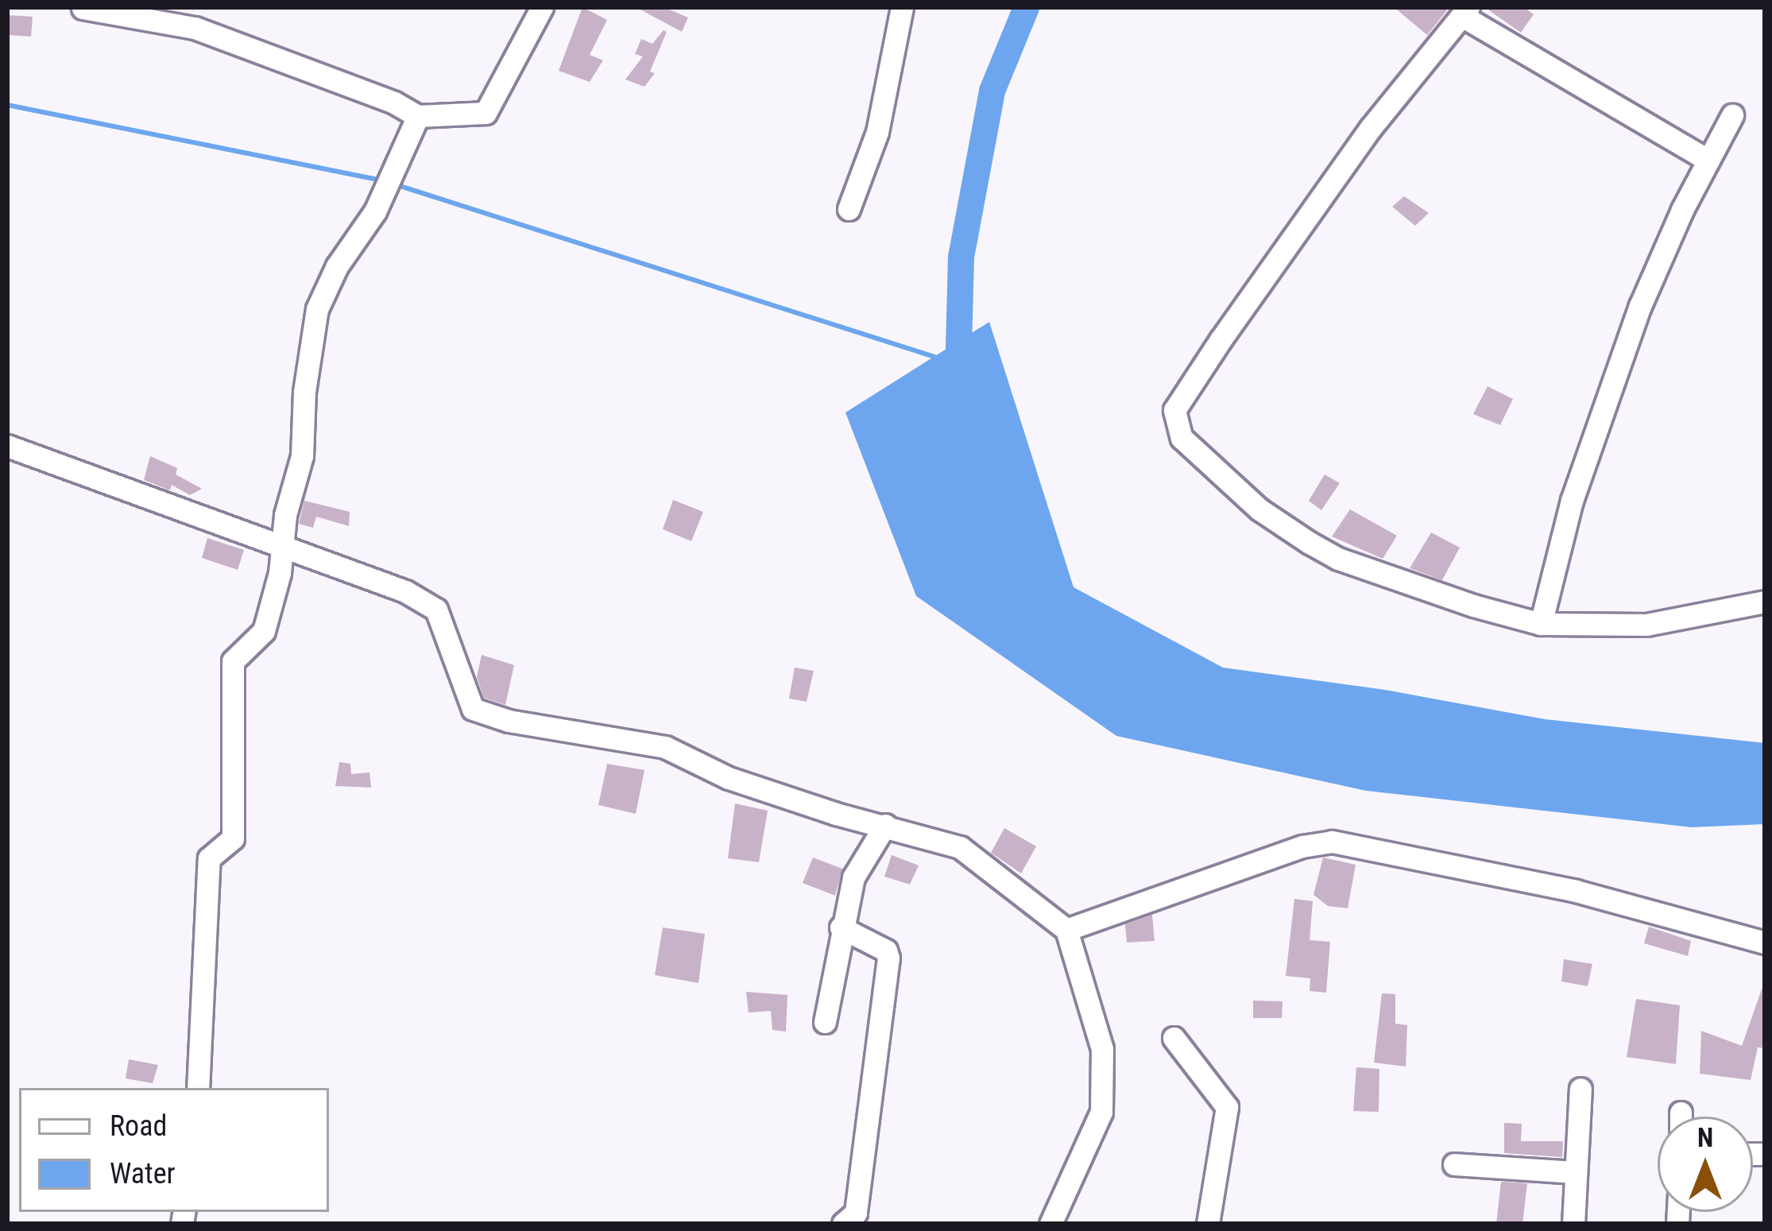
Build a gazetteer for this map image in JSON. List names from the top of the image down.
{
  "legend": ["Road", "Water"],
  "north": "top"
}
